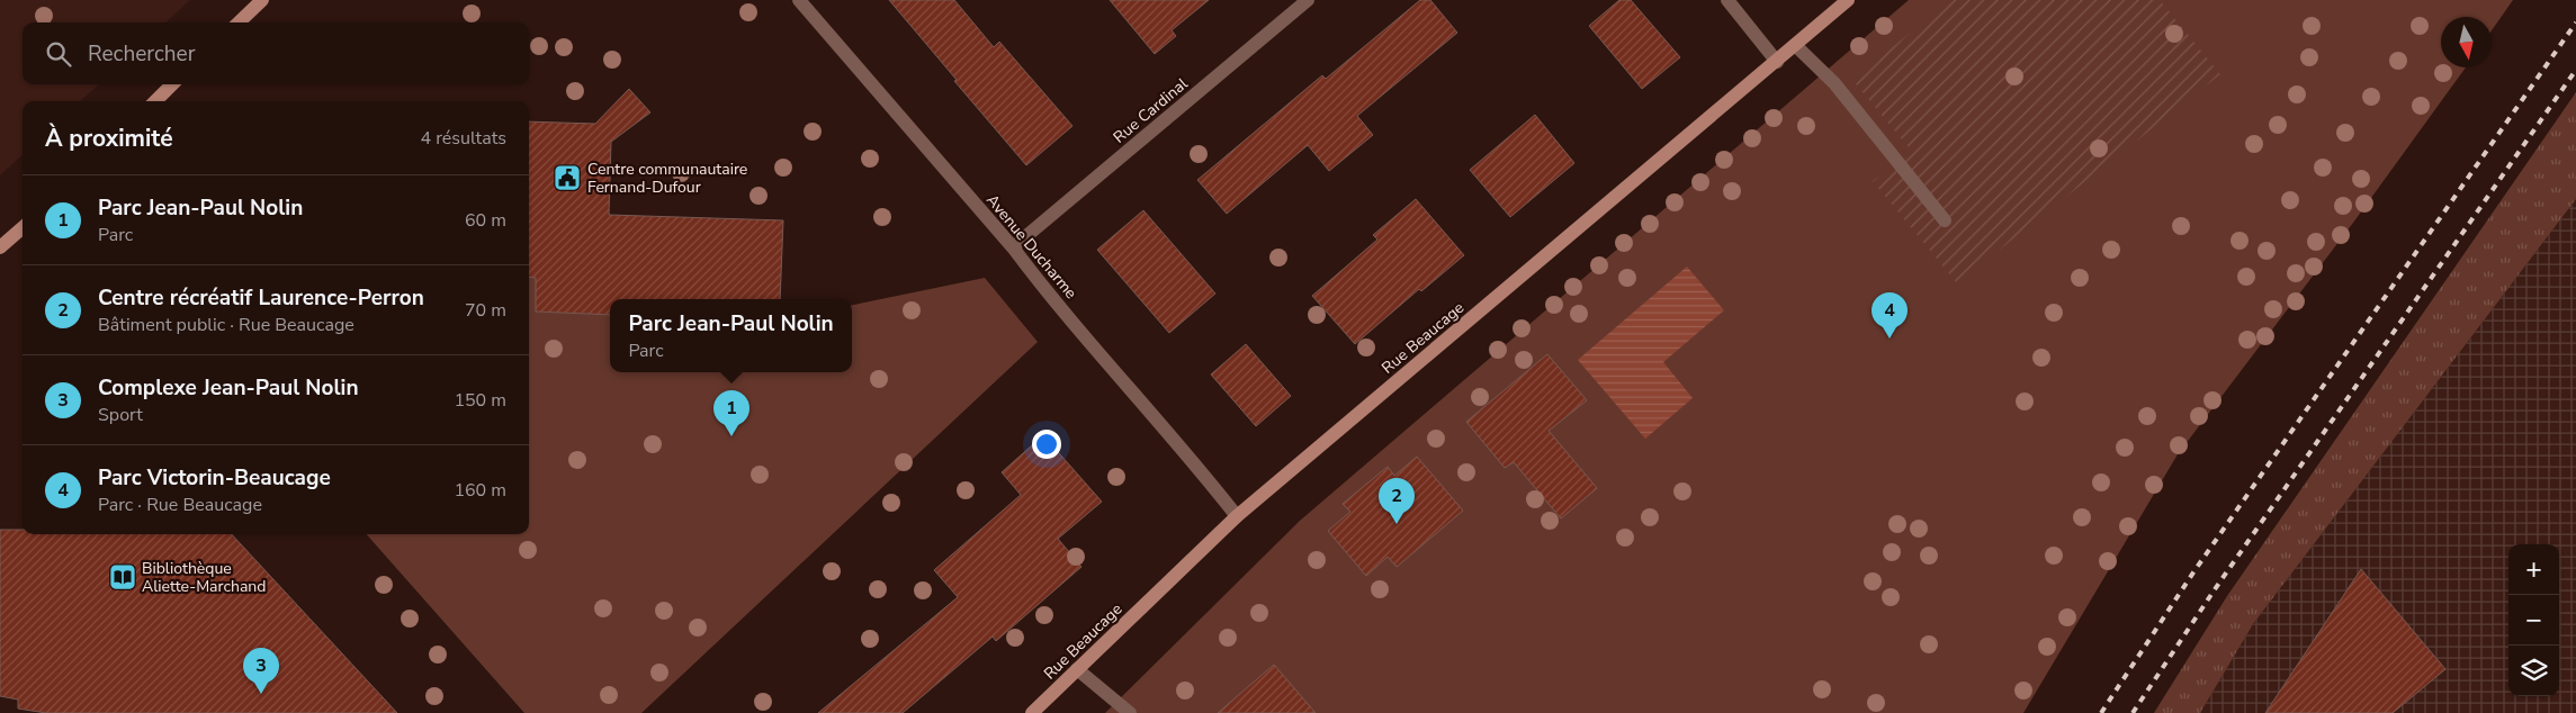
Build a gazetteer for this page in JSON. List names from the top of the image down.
{
  "streets": {
    "street": ["Rue Cardinal", "Avenue Ducharme", "Rue Beaucage"]
  },
  "crossings": [
    ["Rue Cardinal", "Avenue Ducharme"],
    ["Avenue Ducharme", "Rue Beaucage"]
  ],
  "places": {
    "public building": ["Centre communautaire Fernand-Dufour"],
    "library": ["Bibliothèque Aliette-Marchand"]
  },
  "north": "bottom",
  "page": {
    "search": "Rechercher",
    "heading": ["À proximité", "4 résultats"],
    "list": [
      {
        "mark": "1",
        "name": "Parc Jean-Paul Nolin",
        "note": "Parc",
        "value": "60 m"
      },
      {
        "mark": "2",
        "name": "Centre récréatif Laurence-Perron",
        "note": "Bâtiment public · Rue Beaucage",
        "value": "70 m"
      },
      {
        "mark": "3",
        "name": "Complexe Jean-Paul Nolin",
        "note": "Sport",
        "value": "150 m"
      },
      {
        "mark": "4",
        "name": "Parc Victorin-Beaucage",
        "note": "Parc · Rue Beaucage",
        "value": "160 m"
      }
    ],
    "pins": [
      "4",
      "1",
      "2",
      "3"
    ],
    "popup": ["Parc Jean-Paul Nolin", "Parc"],
    "map_buttons": ["+", "−"]
  }
}
